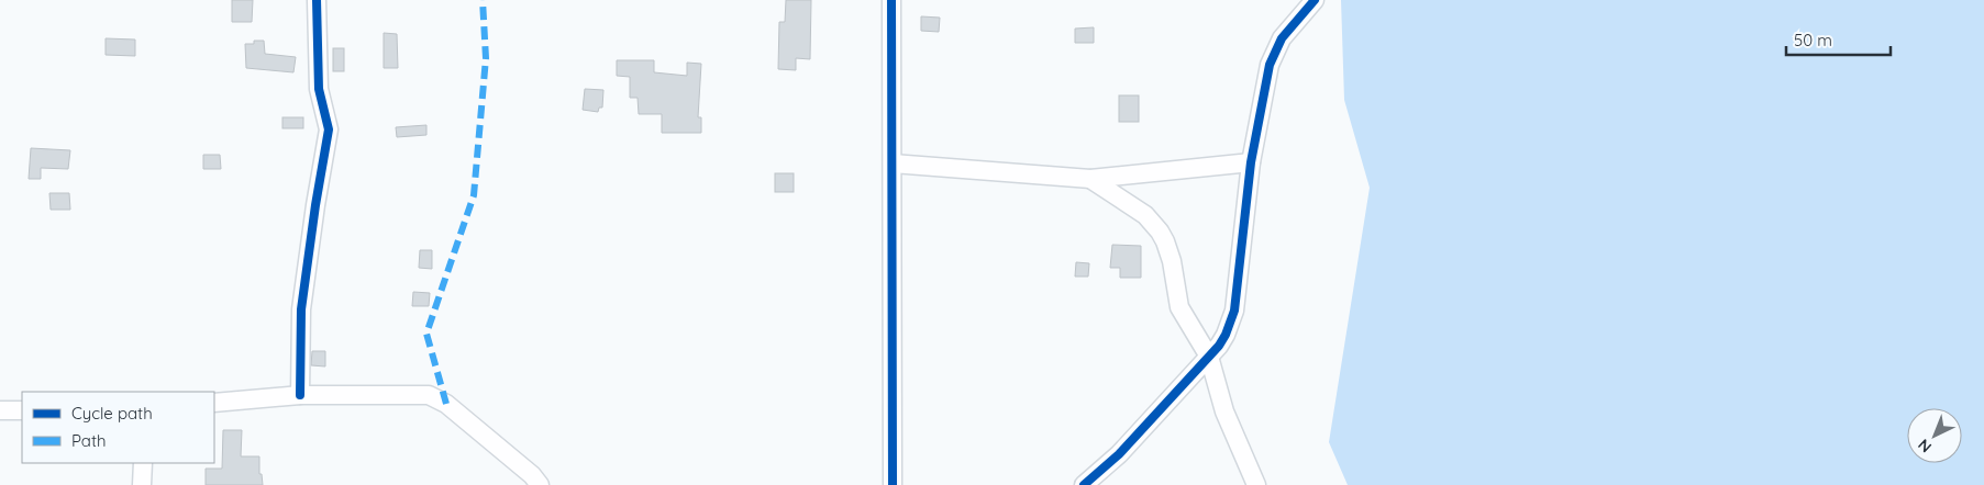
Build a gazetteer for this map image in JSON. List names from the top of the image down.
{
  "legend": ["Cycle path", "Path"],
  "scale_bar": "50 m",
  "north": "bottom left"
}
